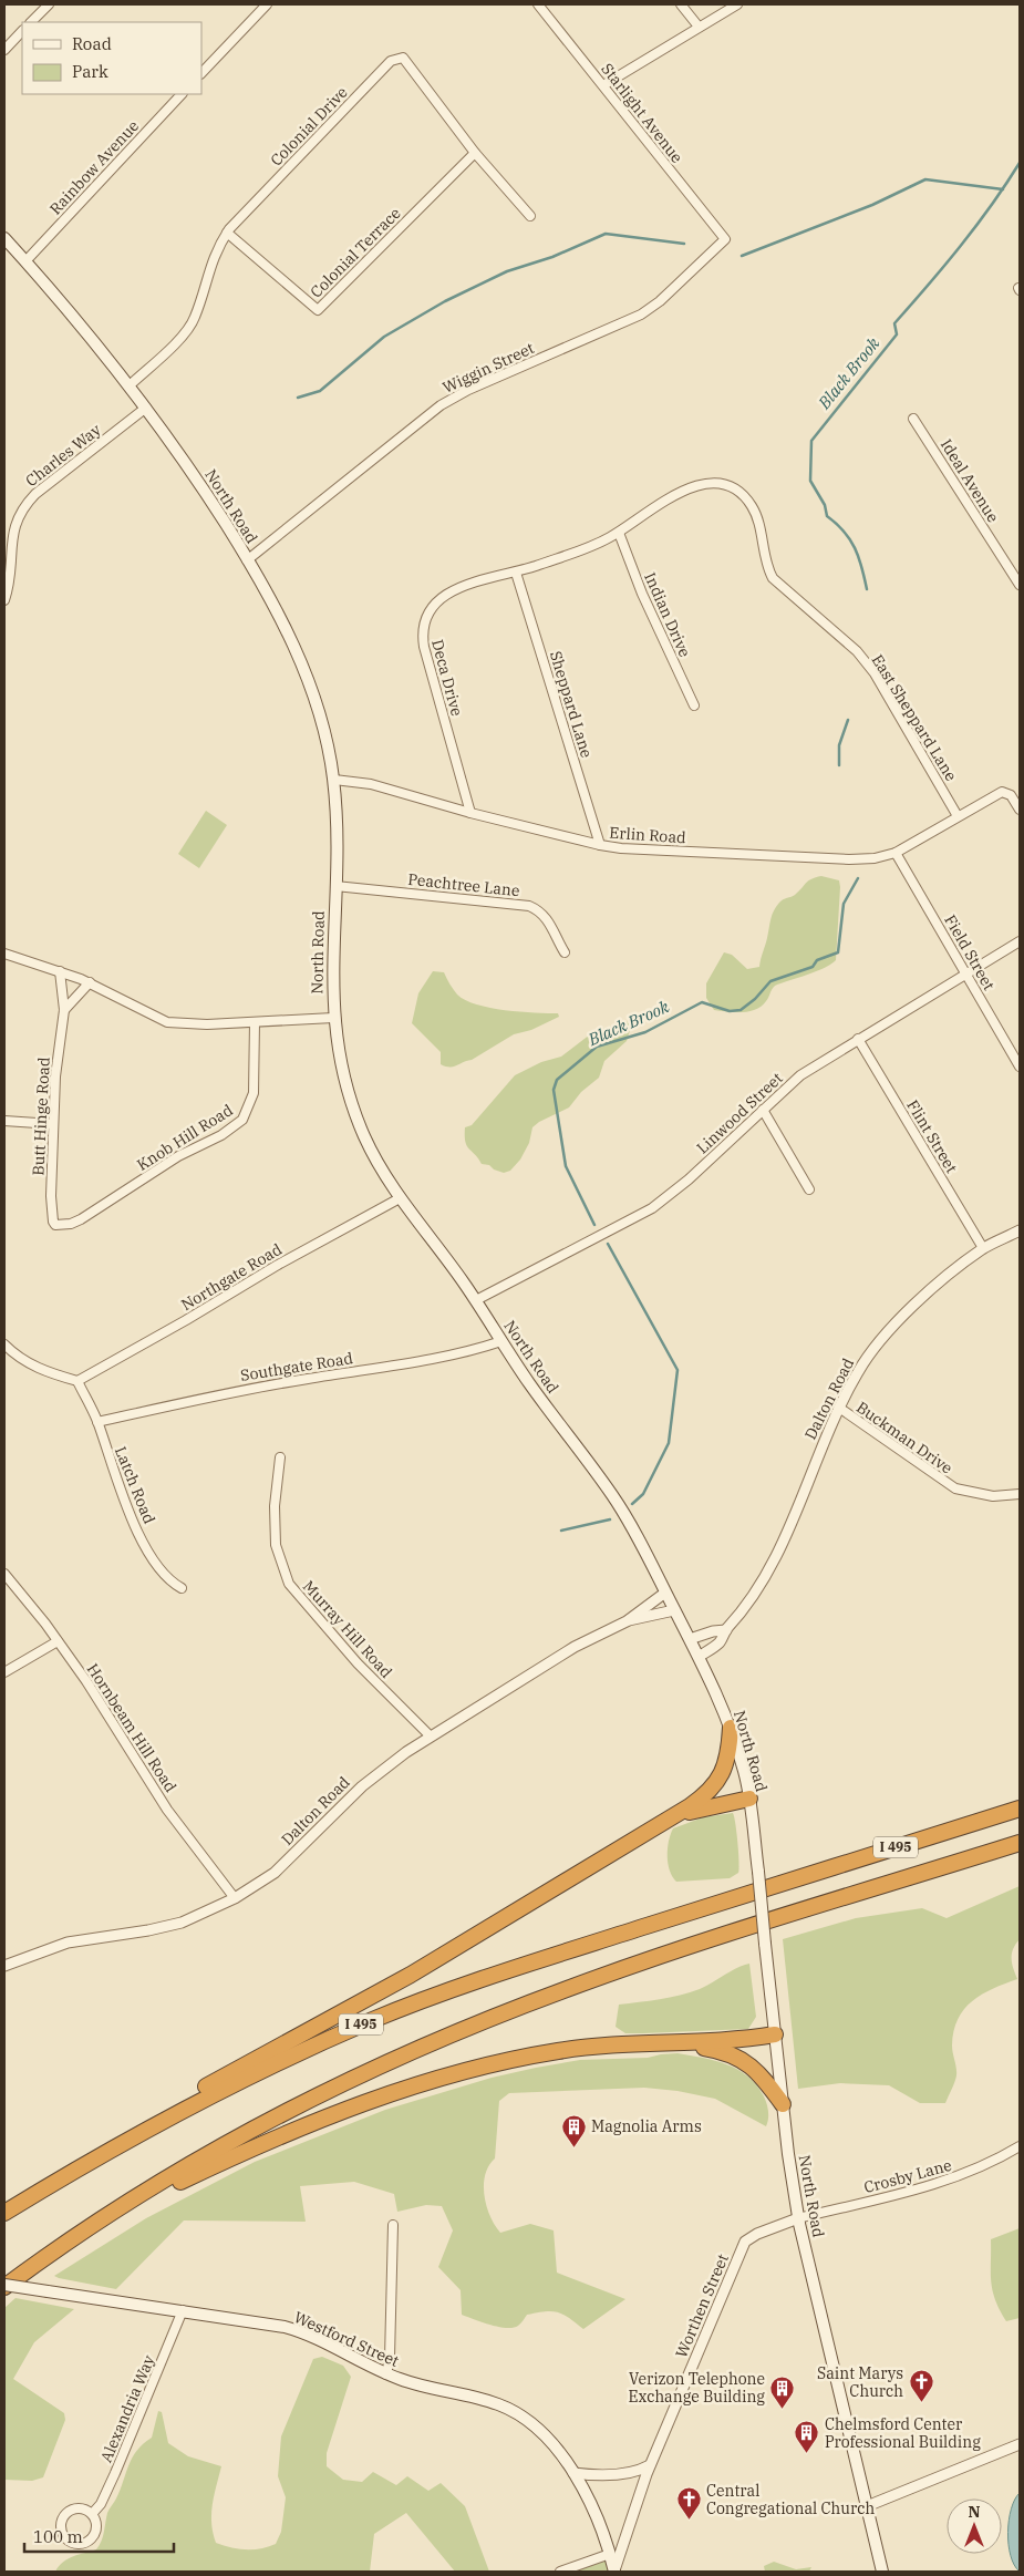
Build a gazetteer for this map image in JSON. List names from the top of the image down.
{
  "streets": {
    "highway": ["I 495"],
    "main road": ["North Road", "Westford Street"],
    "street": [
      "Starlight Avenue",
      "Colonial Drive",
      "Rainbow Avenue",
      "Colonial Terrace",
      "Wiggin Street",
      "Charles Way",
      "Ideal Avenue",
      "Indian Drive",
      "Deca Drive",
      "Sheppard Lane",
      "East Sheppard Lane",
      "Erlin Road",
      "Peachtree Lane",
      "Field Street",
      "Linwood Street",
      "Butt Hinge Road",
      "Flint Street",
      "Knob Hill Road",
      "Northgate Road",
      "Southgate Road",
      "Dalton Road",
      "Buckman Drive",
      "Latch Road",
      "Murray Hill Road",
      "Hornbeam Hill Road",
      "Crosby Lane",
      "Worthen Street",
      "Alexandria Way"
    ]
  },
  "crossings": [
    ["Starlight Avenue", "Wiggin Street"],
    ["Colonial Drive", "Colonial Terrace"],
    ["Colonial Drive", "North Road"],
    ["Rainbow Avenue", "North Road"],
    ["Wiggin Street", "North Road"],
    ["Charles Way", "North Road"],
    ["North Road", "Erlin Road"],
    ["North Road", "Peachtree Lane"],
    ["North Road", "Linwood Street"],
    ["North Road", "Northgate Road"],
    ["North Road", "Southgate Road"],
    ["North Road", "Dalton Road"],
    ["North Road", "Crosby Lane"],
    ["North Road", "Worthen Street"],
    ["Indian Drive", "East Sheppard Lane"],
    ["Deca Drive", "Sheppard Lane"],
    ["Deca Drive", "East Sheppard Lane"],
    ["Deca Drive", "Erlin Road"],
    ["Sheppard Lane", "East Sheppard Lane"],
    ["Sheppard Lane", "Erlin Road"],
    ["East Sheppard Lane", "Erlin Road"],
    ["Erlin Road", "Field Street"],
    ["Field Street", "Linwood Street"],
    ["Linwood Street", "Flint Street"],
    ["Butt Hinge Road", "Knob Hill Road"],
    ["Flint Street", "Dalton Road"],
    ["Northgate Road", "Latch Road"],
    ["Southgate Road", "Latch Road"],
    ["Dalton Road", "Buckman Drive"],
    ["Dalton Road", "Murray Hill Road"],
    ["Dalton Road", "Hornbeam Hill Road"],
    ["I 495", "Westford Street"],
    ["Crosby Lane", "Worthen Street"],
    ["Worthen Street", "Westford Street"],
    ["Westford Street", "Alexandria Way"]
  ],
  "water": ["Black Brook"],
  "places": {
    "building": ["Magnolia Arms", "Verizon Telephone Exchange Building", "Chelmsford Center Professional Building"],
    "church": ["Saint Marys Church", "Central Congregational Church"]
  },
  "legend": ["Road", "Park"],
  "scale_bar": "100 m",
  "north": "top"
}
